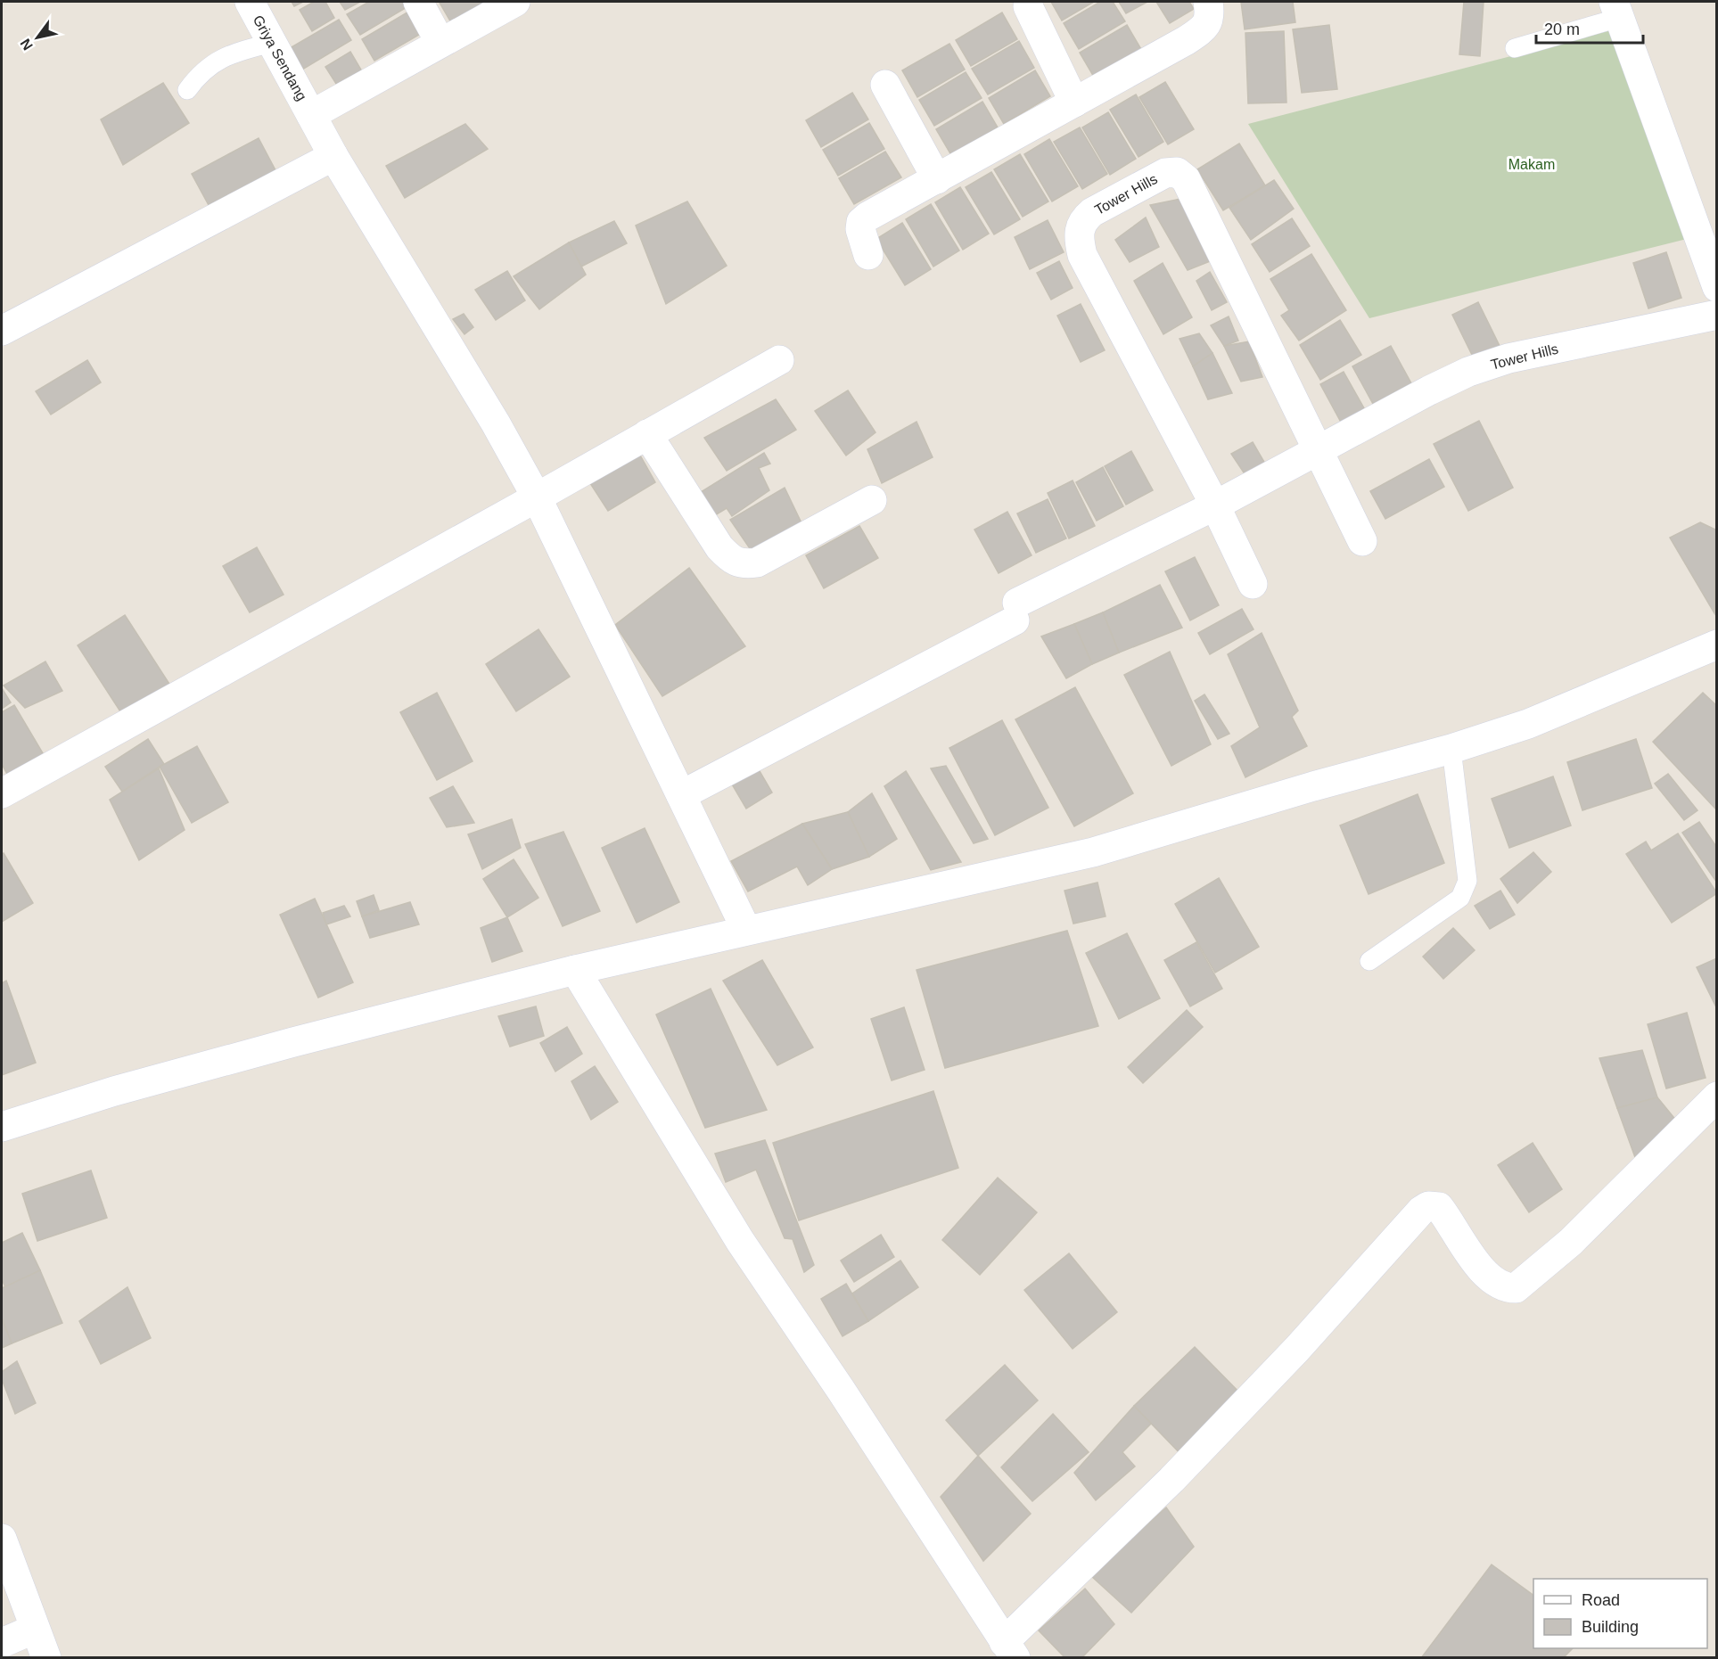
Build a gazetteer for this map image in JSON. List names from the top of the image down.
{
  "streets": {
    "street": ["Griya Sendang", "Tower Hills"]
  },
  "crossings": [
    ["Griya Sendang", "Tower Hills"]
  ],
  "parks": ["Makam"],
  "legend": ["Road", "Building"],
  "scale_bar": "20 m",
  "north": "bottom left"
}
